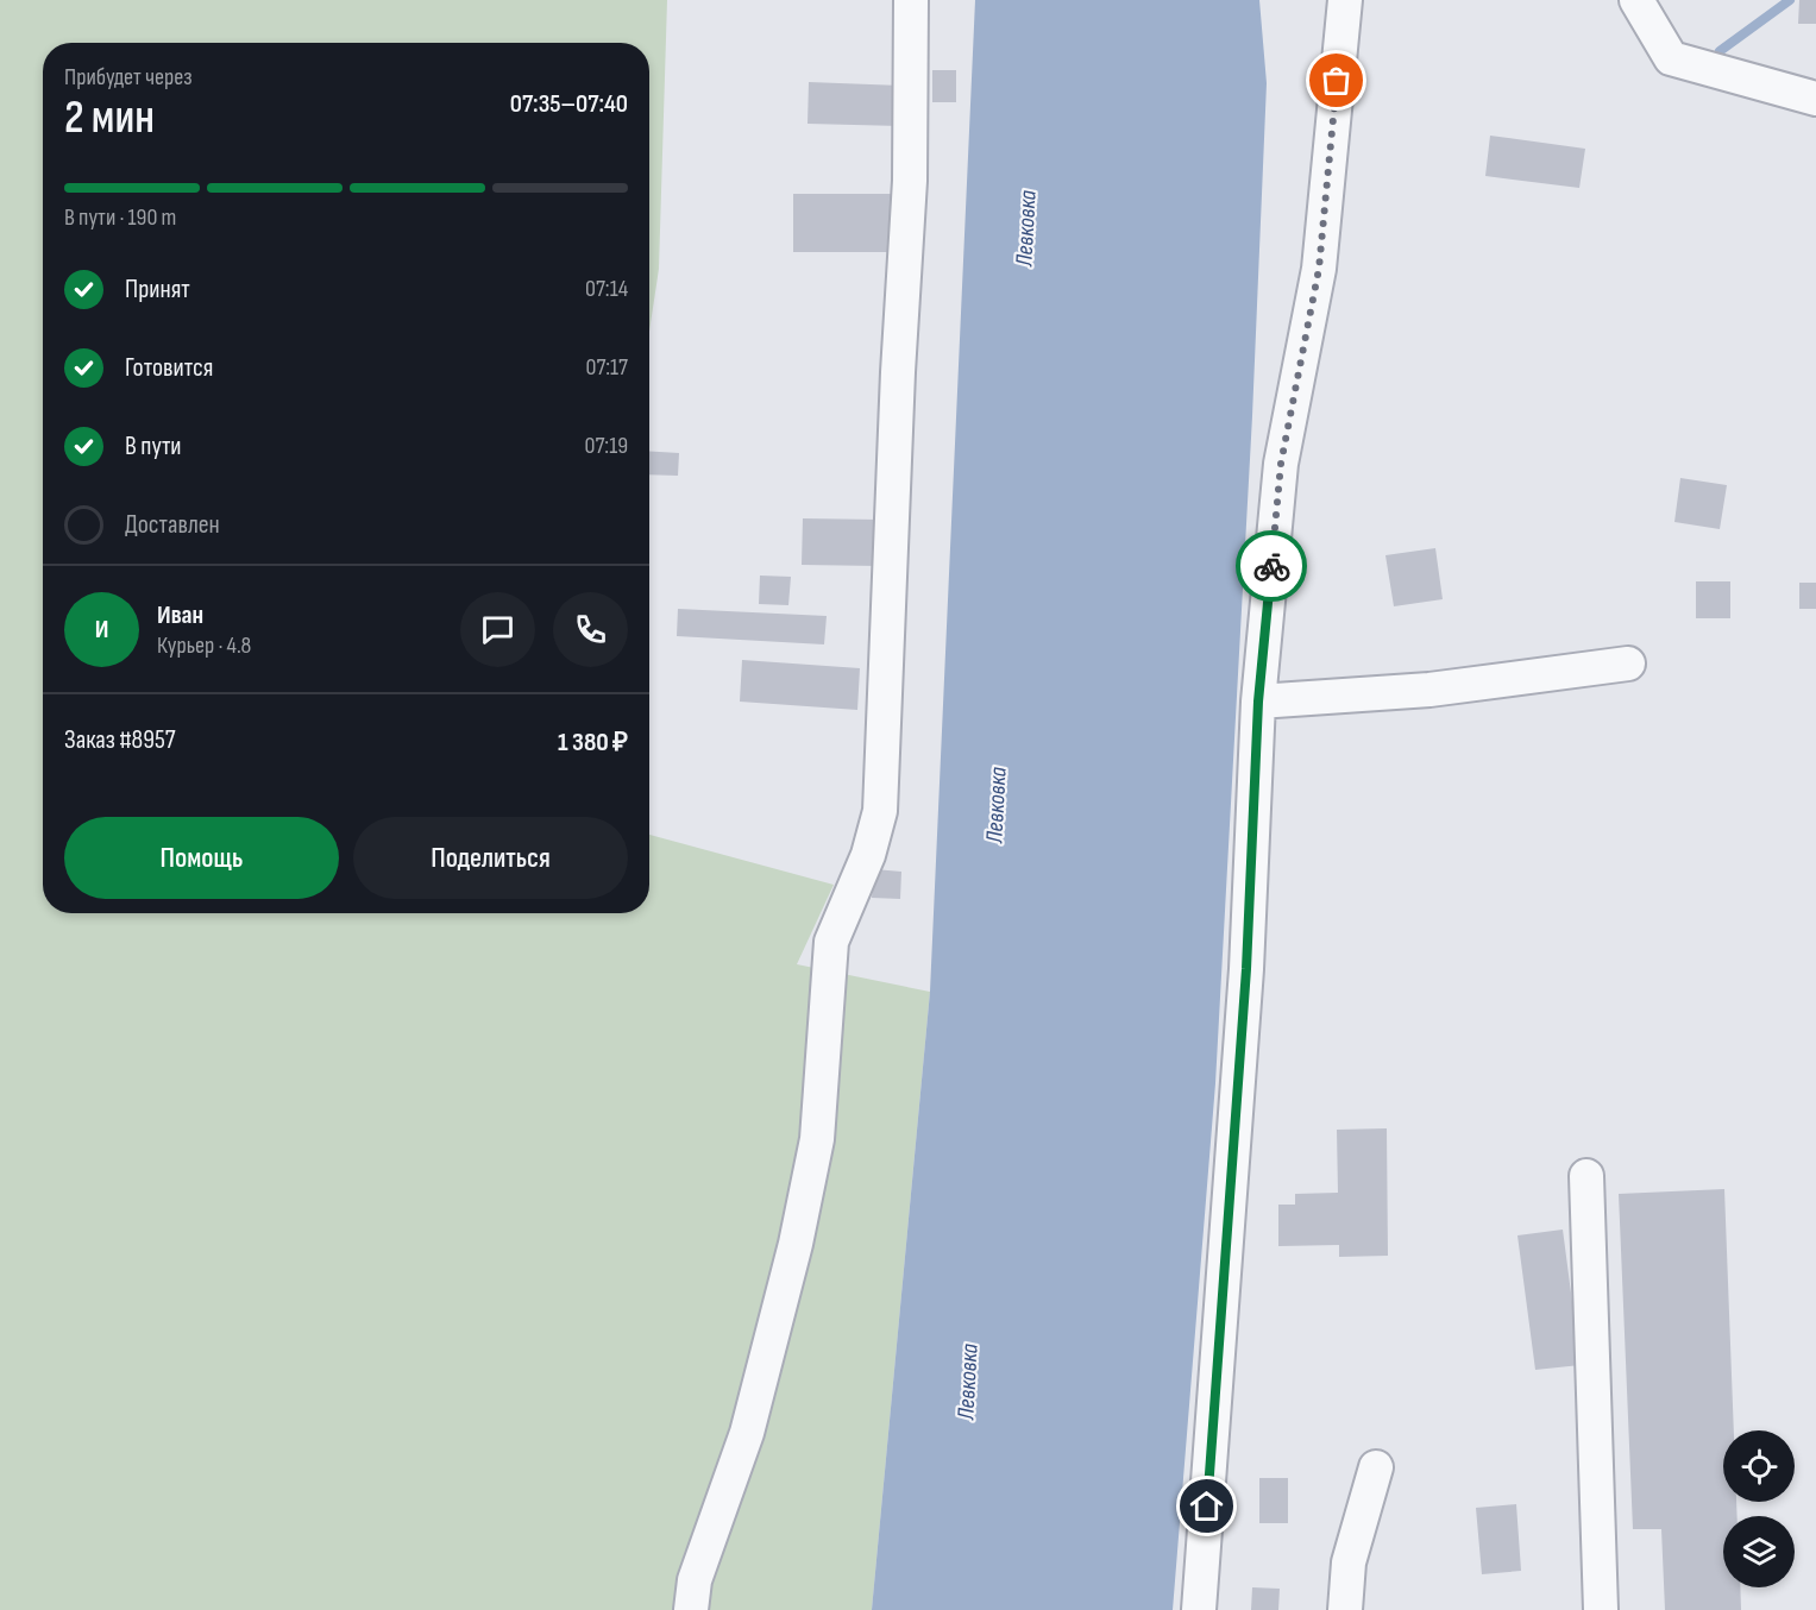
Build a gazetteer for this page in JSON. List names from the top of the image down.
{
  "water": ["Левковка"],
  "page": {
    "heading": ["2 мин", "Прибудет через", "07:35–07:40"],
    "panel": [
      "Иван",
      "Курьер · 4.8",
      "Заказ #8957",
      "1 380 ₽"
    ],
    "bar": "В пути · 190 m",
    "list": [
      ["Принят", "07:14"],
      ["Готовится", "07:17"],
      ["В пути", "07:19"],
      "Доставлен"
    ],
    "round": "И",
    "buttons": ["Помощь", "Поделиться"]
  }
}
